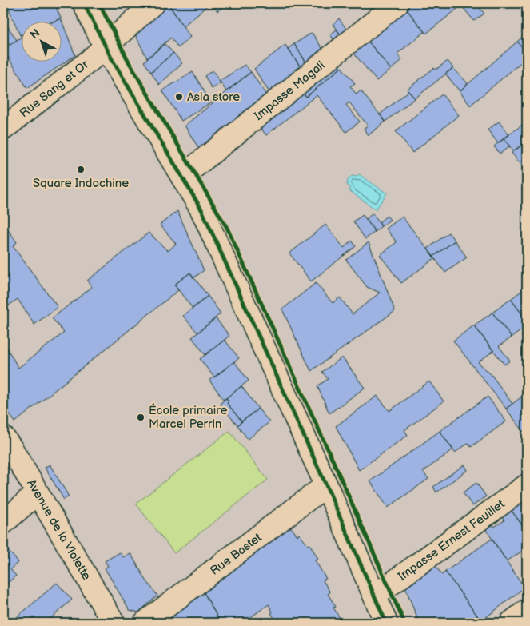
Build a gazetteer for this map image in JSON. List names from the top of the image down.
{
  "streets": {
    "street": [
      "Rue Sang et Or",
      "Impasse Magali",
      "Avenue de la Violette",
      "Impasse Ernest Feuillet",
      "Rue Bastet"
    ]
  },
  "places": ["Asia store", "Square Indochine", "École primaire Marcel Perrin"],
  "north": "top left"
}
